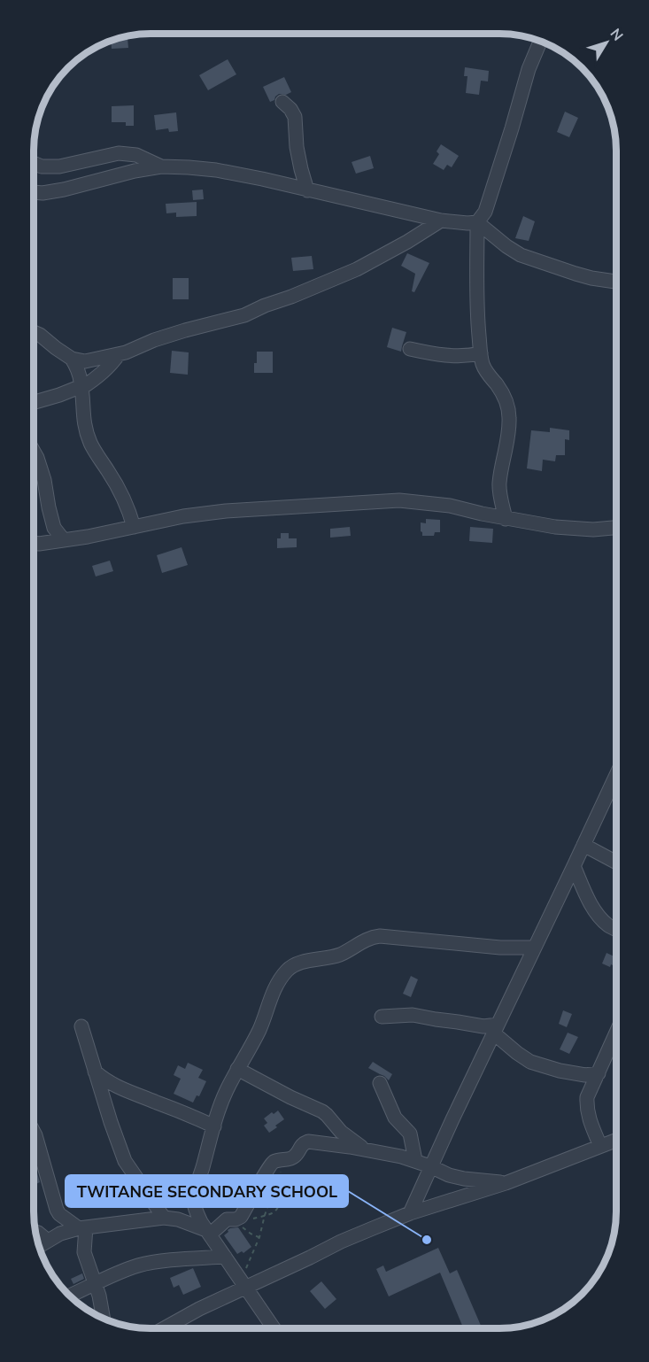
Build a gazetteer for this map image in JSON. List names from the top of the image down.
{
  "places": ["TWITANGE SECONDARY SCHOOL"],
  "north": "top right"
}
